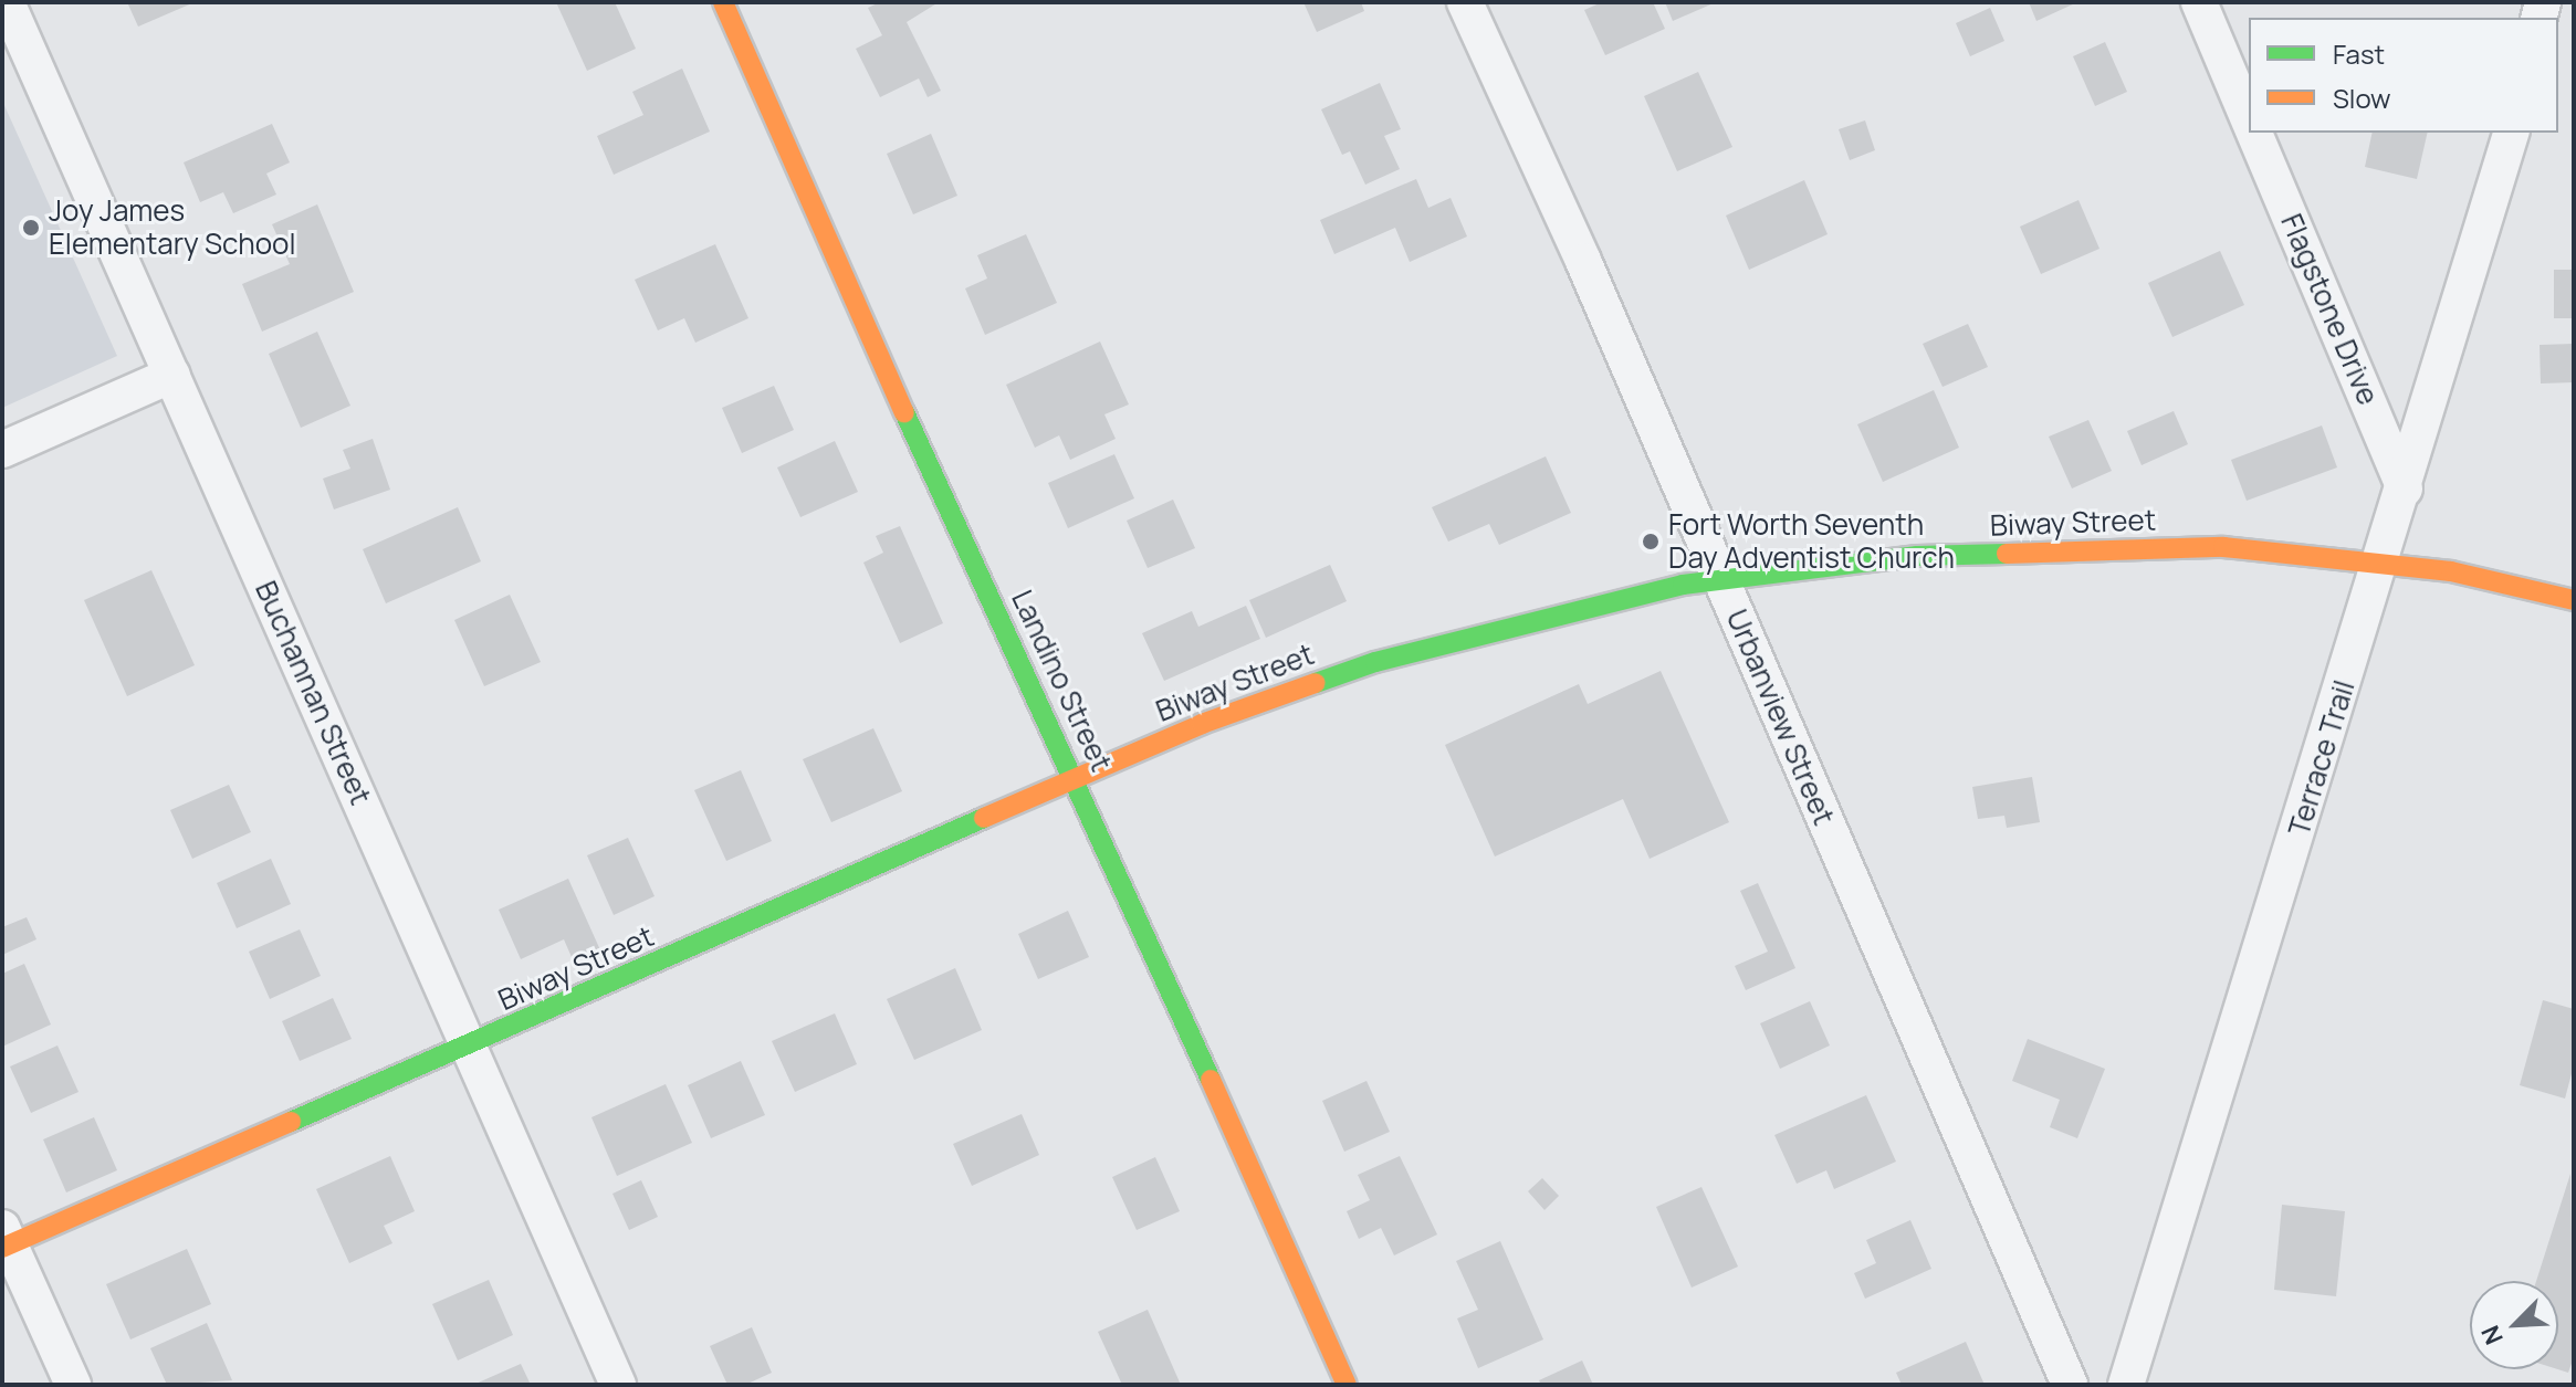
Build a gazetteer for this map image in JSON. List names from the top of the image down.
{
  "streets": {
    "street": [
      "Flagstone Drive",
      "Biway Street",
      "Landino Street",
      "Buchannan Street",
      "Urbanview Street",
      "Terrace Trail"
    ]
  },
  "crossings": [
    ["Flagstone Drive", "Terrace Trail"],
    ["Biway Street", "Landino Street"],
    ["Biway Street", "Buchannan Street"],
    ["Biway Street", "Urbanview Street"],
    ["Biway Street", "Terrace Trail"]
  ],
  "places": ["Joy James Elementary School", "Fort Worth Seventh Day Adventist Church"],
  "legend": ["Fast", "Slow"],
  "north": "bottom left"
}
